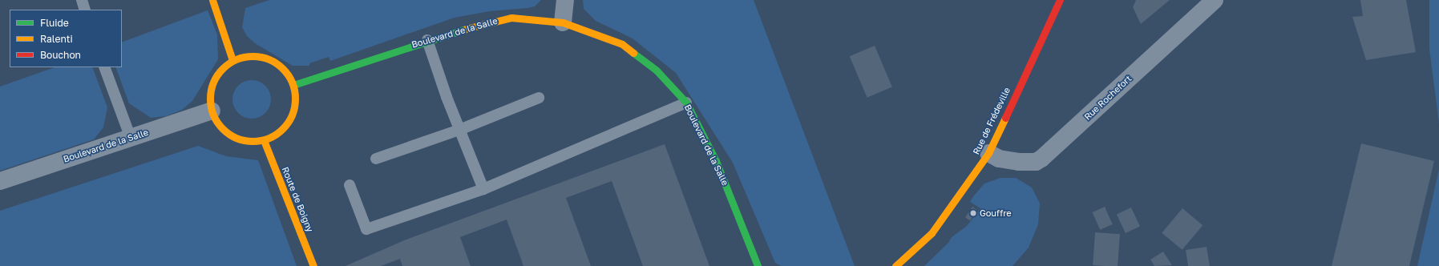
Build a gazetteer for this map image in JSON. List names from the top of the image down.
{
  "streets": {
    "street": [
      "Boulevard de la Salle",
      "Rue Rochefort",
      "Rue de Frédeville",
      "Route de Boigny"
    ]
  },
  "crossings": [
    ["Boulevard de la Salle", "Route de Boigny"],
    ["Rue Rochefort", "Rue de Frédeville"]
  ],
  "places": ["Gouffre"],
  "legend": ["Fluide", "Ralenti", "Bouchon"]
}
